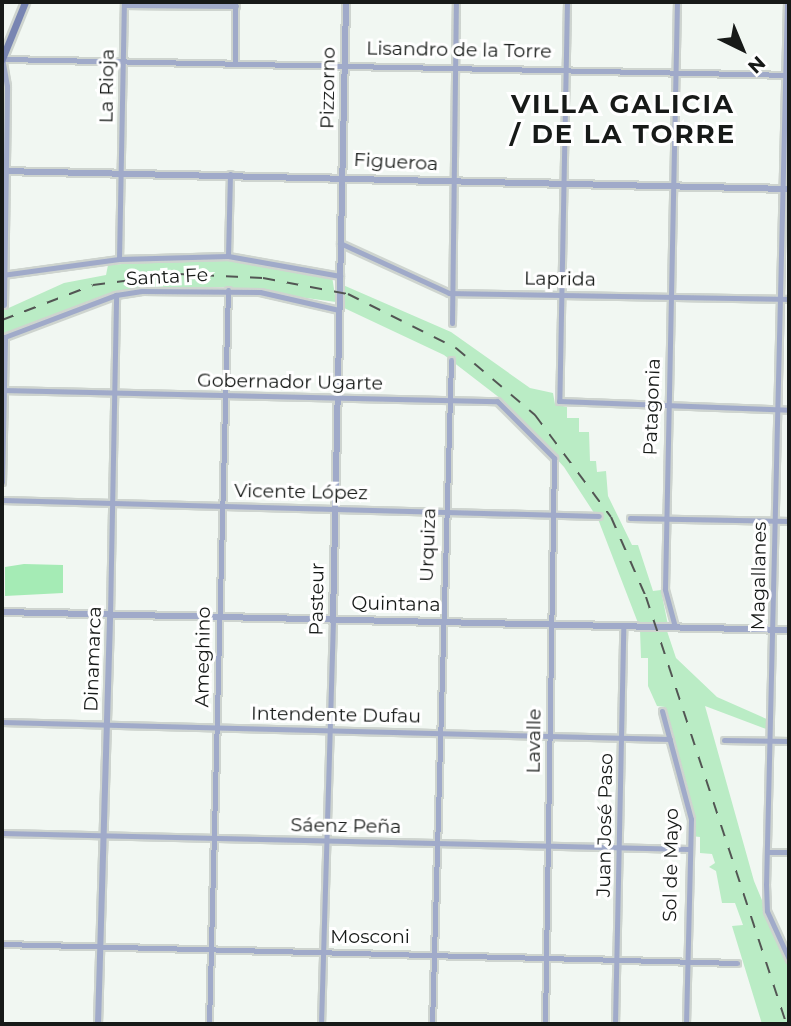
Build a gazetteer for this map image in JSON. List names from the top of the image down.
{
  "streets": {
    "street": [
      "Lisandro de la Torre",
      "La Rioja",
      "Pizzorno",
      "Figueroa",
      "Santa Fe",
      "Laprida",
      "Gobernador Ugarte",
      "Patagonia",
      "Vicente López",
      "Urquiza",
      "Magallanes",
      "Pasteur",
      "Quintana",
      "Ameghino",
      "Dinamarca",
      "Intendente Dufau",
      "Lavalle",
      "Juan José Paso",
      "Sáenz Peña",
      "Sol de Mayo",
      "Mosconi"
    ]
  },
  "crossings": [
    ["Lisandro de la Torre", "La Rioja"],
    ["Lisandro de la Torre", "Pizzorno"],
    ["Lisandro de la Torre", "Patagonia"],
    ["Lisandro de la Torre", "Magallanes"],
    ["La Rioja", "Figueroa"],
    ["Pizzorno", "Figueroa"],
    ["Pizzorno", "Pasteur"],
    ["Figueroa", "Patagonia"],
    ["Figueroa", "Magallanes"],
    ["Figueroa", "Pasteur"],
    ["Santa Fe", "Pasteur"],
    ["Santa Fe", "Ameghino"],
    ["Santa Fe", "Dinamarca"],
    ["Laprida", "Patagonia"],
    ["Laprida", "Magallanes"],
    ["Laprida", "Pasteur"],
    ["Gobernador Ugarte", "Urquiza"],
    ["Gobernador Ugarte", "Pasteur"],
    ["Gobernador Ugarte", "Ameghino"],
    ["Gobernador Ugarte", "Dinamarca"],
    ["Gobernador Ugarte", "Lavalle"],
    ["Patagonia", "Quintana"],
    ["Vicente López", "Urquiza"],
    ["Vicente López", "Pasteur"],
    ["Vicente López", "Ameghino"],
    ["Vicente López", "Dinamarca"],
    ["Vicente López", "Lavalle"],
    ["Urquiza", "Quintana"],
    ["Urquiza", "Intendente Dufau"],
    ["Urquiza", "Sáenz Peña"],
    ["Urquiza", "Mosconi"],
    ["Magallanes", "Quintana"],
    ["Pasteur", "Quintana"],
    ["Pasteur", "Intendente Dufau"],
    ["Pasteur", "Sáenz Peña"],
    ["Pasteur", "Mosconi"],
    ["Quintana", "Ameghino"],
    ["Quintana", "Dinamarca"],
    ["Quintana", "Lavalle"],
    ["Quintana", "Juan José Paso"],
    ["Ameghino", "Intendente Dufau"],
    ["Ameghino", "Sáenz Peña"],
    ["Ameghino", "Mosconi"],
    ["Dinamarca", "Intendente Dufau"],
    ["Dinamarca", "Sáenz Peña"],
    ["Dinamarca", "Mosconi"],
    ["Intendente Dufau", "Lavalle"],
    ["Intendente Dufau", "Juan José Paso"],
    ["Intendente Dufau", "Sol de Mayo"],
    ["Lavalle", "Sáenz Peña"],
    ["Lavalle", "Mosconi"],
    ["Juan José Paso", "Sáenz Peña"],
    ["Juan José Paso", "Mosconi"],
    ["Sáenz Peña", "Sol de Mayo"],
    ["Sol de Mayo", "Mosconi"]
  ],
  "districts": ["VILLA GALICIA / DE LA TORRE"],
  "north": "bottom right"
}
